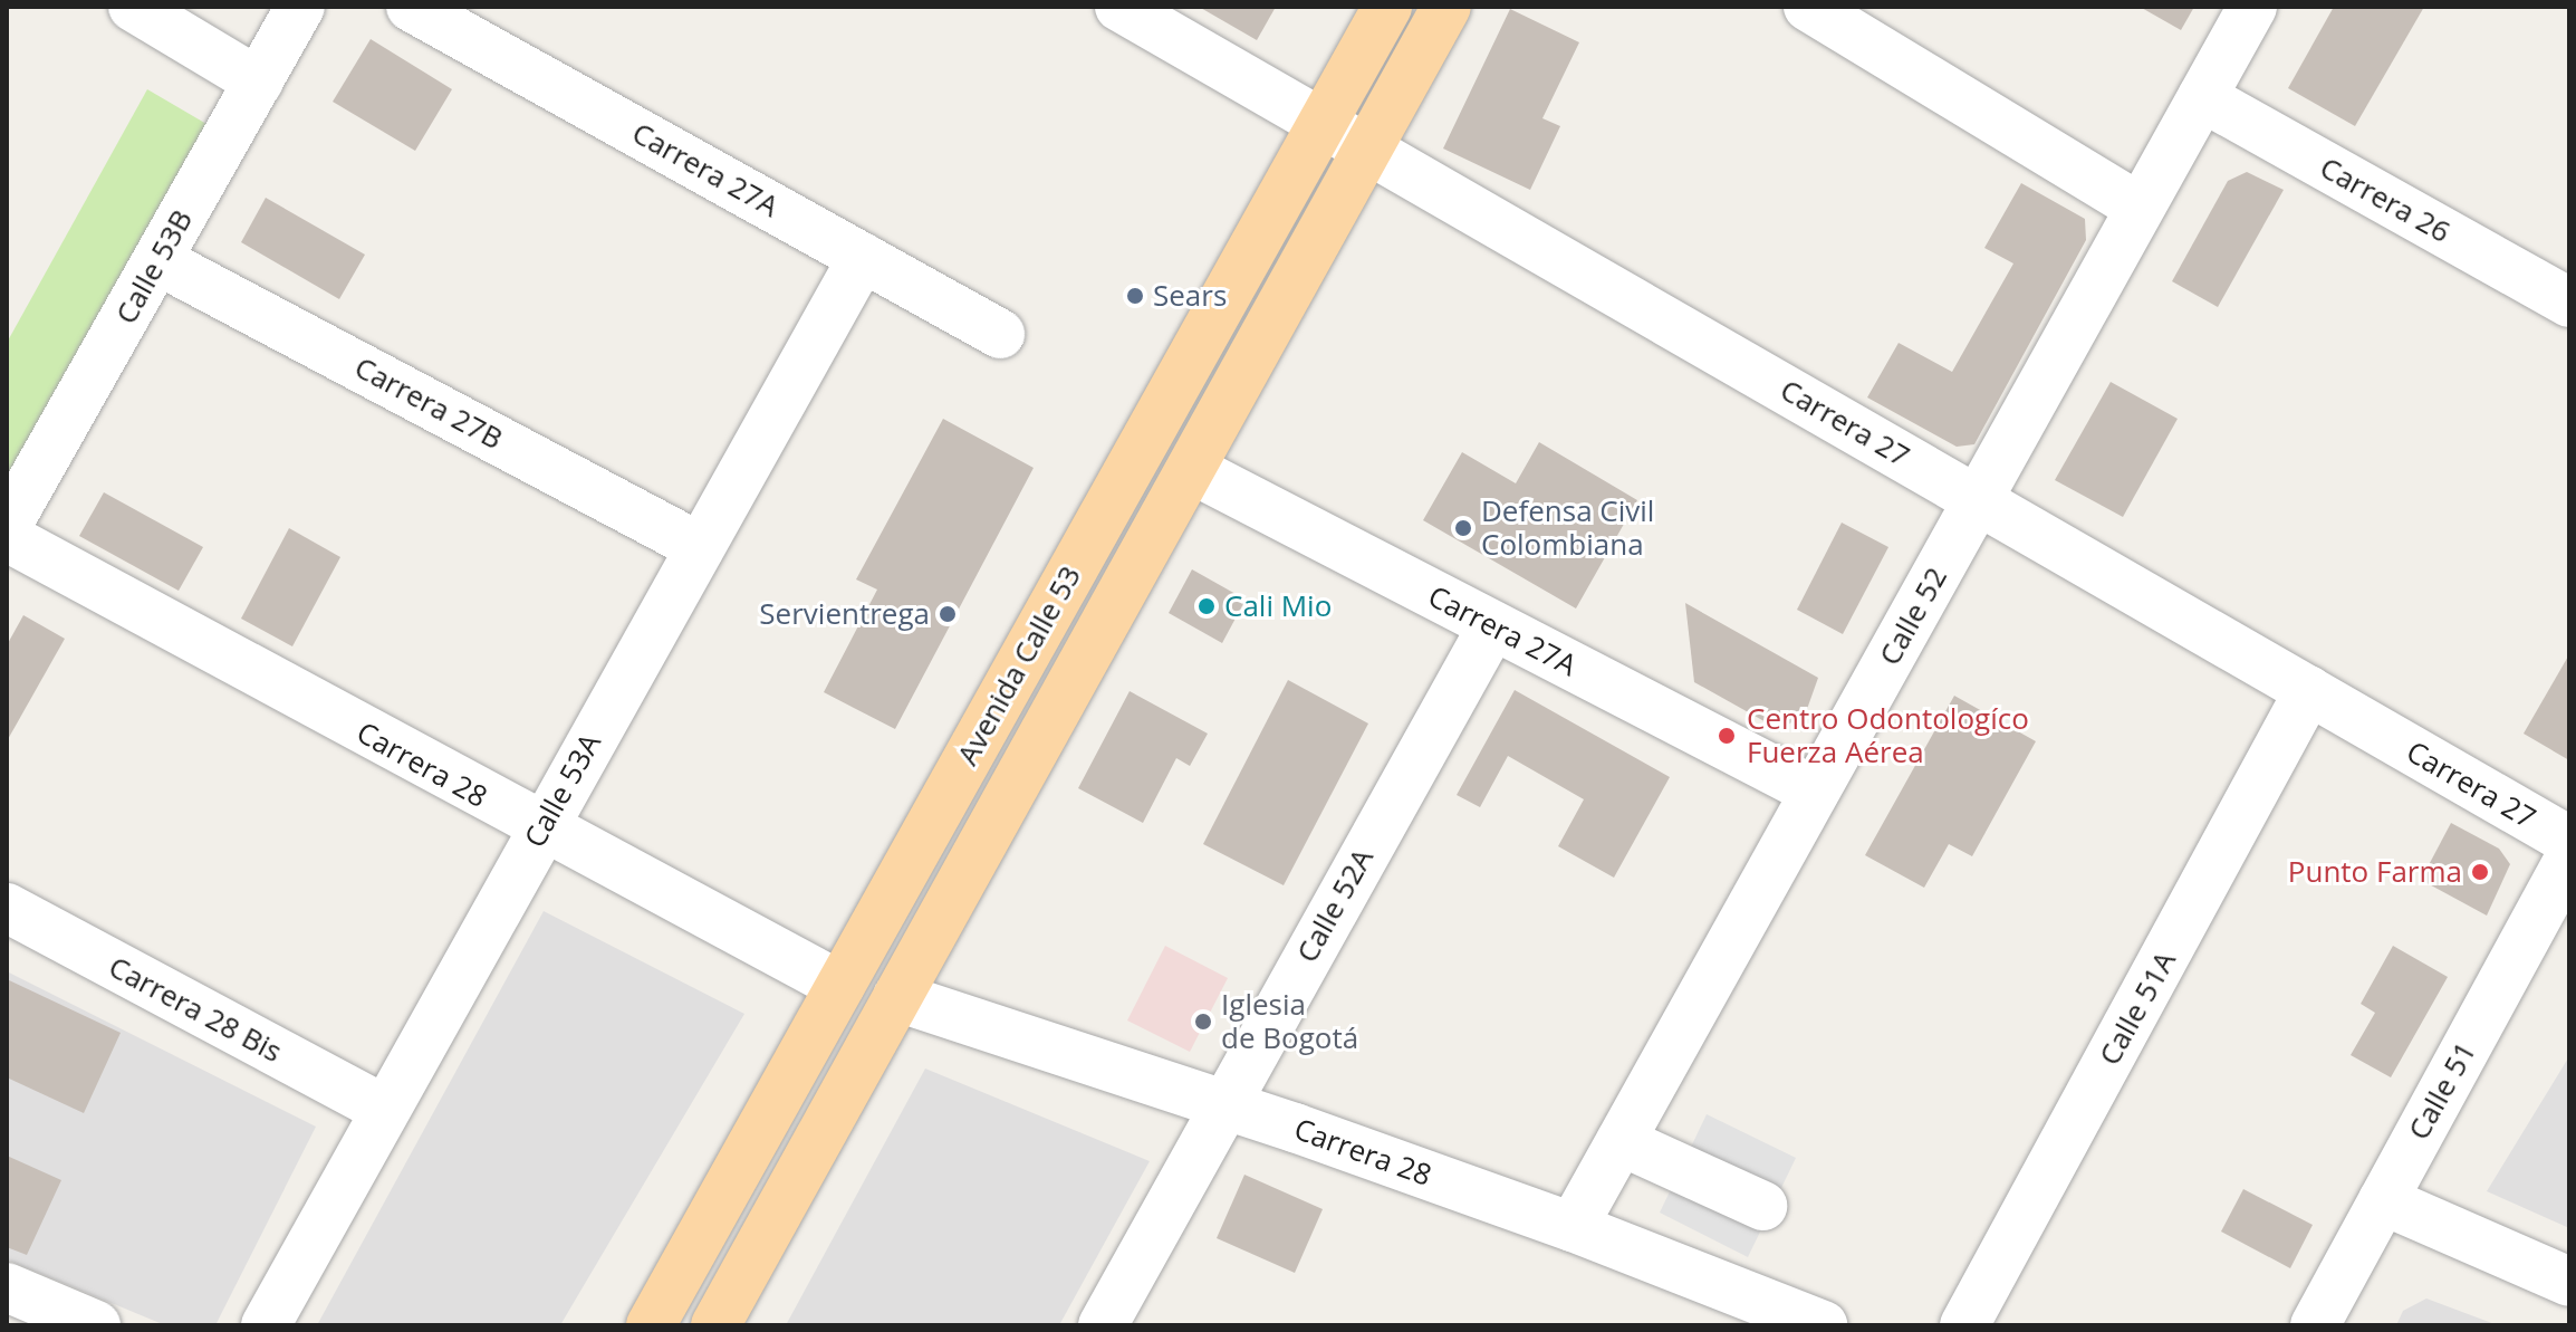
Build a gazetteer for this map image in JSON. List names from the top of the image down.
{
  "streets": {
    "main road": ["Avenida Calle 53"],
    "street": [
      "Carrera 27A",
      "Carrera 26",
      "Calle 53B",
      "Carrera 27B",
      "Carrera 27",
      "Calle 52",
      "Carrera 28",
      "Calle 53A",
      "Calle 52A",
      "Calle 51A",
      "Carrera 28 Bis",
      "Calle 51"
    ]
  },
  "crossings": [
    ["Carrera 27A", "Calle 52"],
    ["Carrera 27A", "Avenida Calle 53"],
    ["Carrera 27A", "Calle 53A"],
    ["Carrera 27A", "Calle 52A"],
    ["Carrera 26", "Calle 52"],
    ["Calle 53B", "Carrera 27B"],
    ["Carrera 27B", "Calle 53A"],
    ["Carrera 27", "Calle 52"],
    ["Carrera 27", "Avenida Calle 53"],
    ["Carrera 27", "Calle 51A"],
    ["Calle 52", "Carrera 28"],
    ["Avenida Calle 53", "Carrera 28"],
    ["Carrera 28", "Calle 53A"],
    ["Carrera 28", "Calle 52A"],
    ["Calle 53A", "Carrera 28 Bis"]
  ],
  "places": [
    "Sears",
    "Defensa Civil Colombiana",
    "Cali Mio",
    "Servientrega",
    "Centro Odontologíco Fuerza Aérea",
    "Punto Farma",
    "Iglesia de Bogotá"
  ]
}
